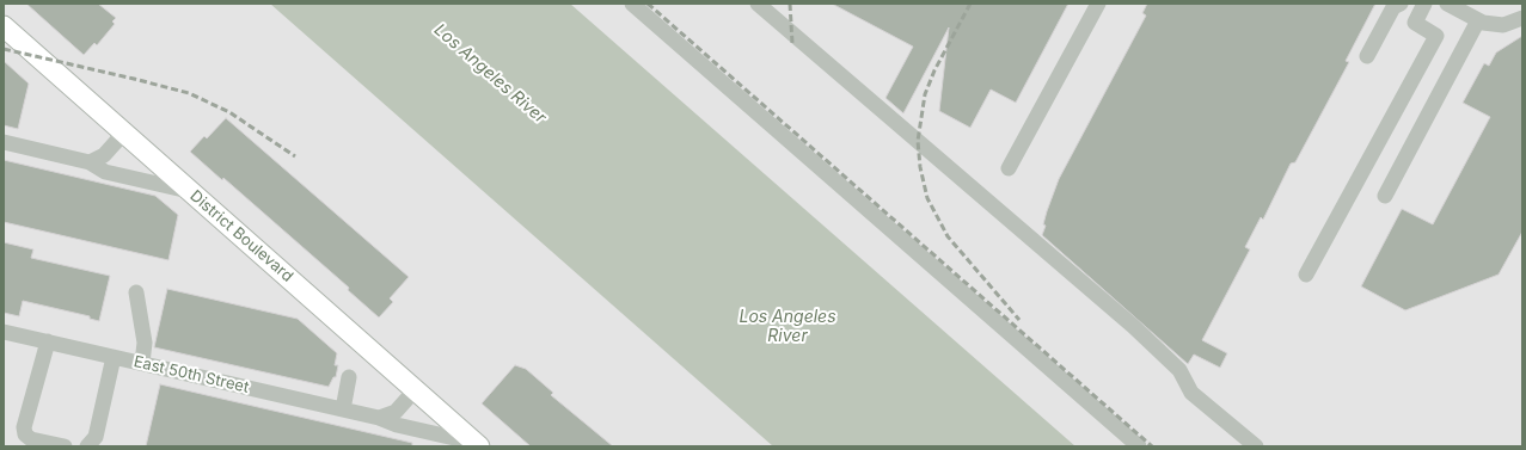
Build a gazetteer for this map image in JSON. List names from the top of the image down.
{
  "streets": {
    "main road": ["District Boulevard"],
    "street": ["East 50th Street"]
  },
  "crossings": [
    ["District Boulevard", "East 50th Street"]
  ],
  "water": ["Los Angeles River"]
}
